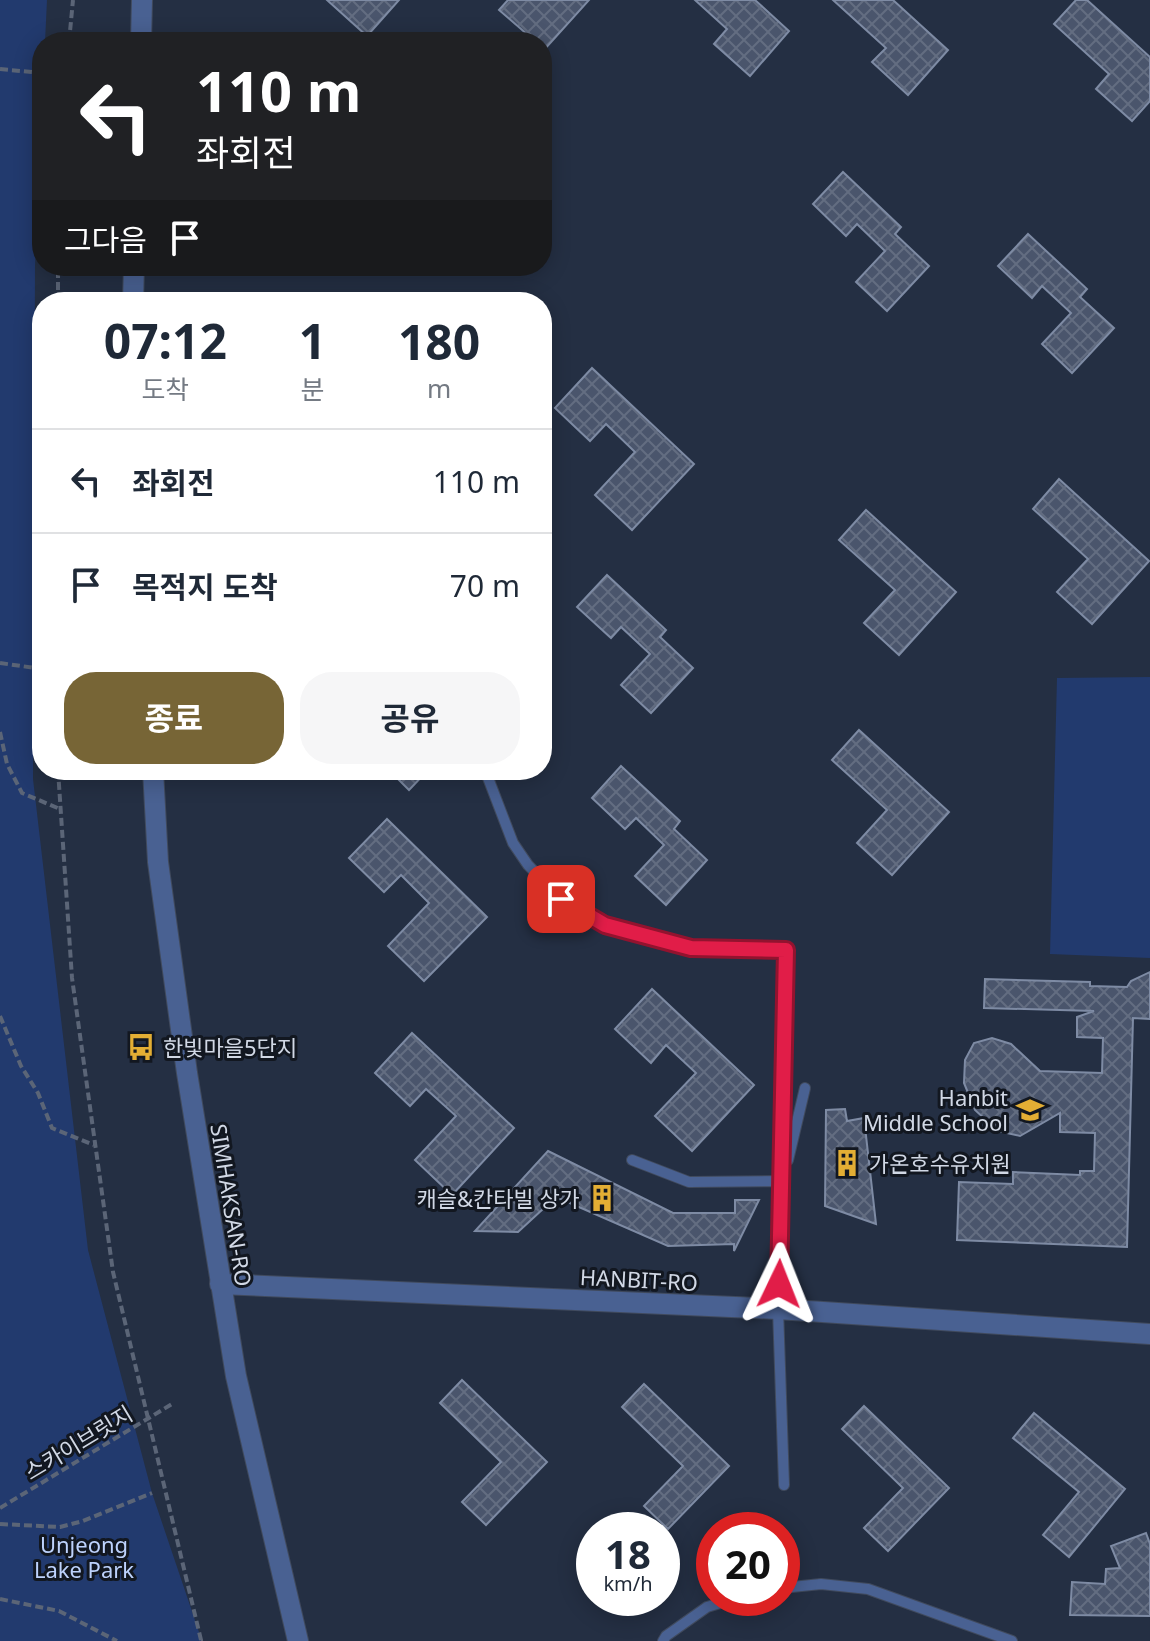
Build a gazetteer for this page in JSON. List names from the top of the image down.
{
  "streets": {
    "street": ["SIMHAKSAN-RO", "HANBIT-RO"],
    "path": ["스카이브릿지"]
  },
  "crossings": [
    ["SIMHAKSAN-RO", "HANBIT-RO"]
  ],
  "parks": ["Unjeong Lake Park"],
  "places": {
    "bus stop": ["한빛마을5단지"],
    "school or university": ["Hanbit Middle School"],
    "building": ["가온호수유치원", "캐슬&칸타빌 상가"]
  },
  "page": {
    "turn": ["110 m", "좌회전"],
    "then": "그다음",
    "eta": [
      "07:12",
      "도착",
      "1",
      "분",
      "180",
      "m"
    ],
    "list": [
      {
        "name": "좌회전",
        "value": "110 m"
      },
      {
        "name": "목적지 도착",
        "value": "70 m"
      }
    ],
    "buttons": ["종료", "공유"],
    "speed": "18 km/h",
    "limit": "20"
  }
}
